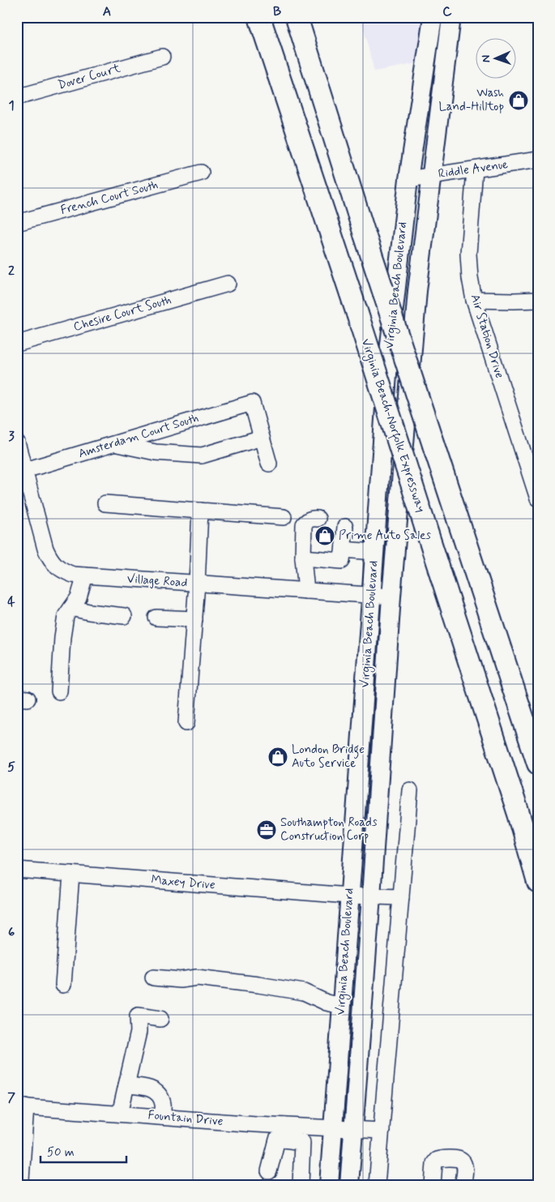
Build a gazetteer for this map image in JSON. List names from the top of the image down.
{
  "streets": {
    "highway": ["Virginia Beach-Norfolk Expressway"],
    "main road": ["Virginia Beach Boulevard"],
    "street": [
      "Dover Court",
      "Riddle Avenue",
      "French Court South",
      "Chesire Court South",
      "Air Station Drive",
      "Amsterdam Court South",
      "Village Road",
      "Maxey Drive",
      "Fountain Drive"
    ]
  },
  "crossings": [
    ["Riddle Avenue", "Virginia Beach Boulevard"],
    ["Riddle Avenue", "Air Station Drive"],
    ["Virginia Beach Boulevard", "Village Road"],
    ["Virginia Beach Boulevard", "Maxey Drive"],
    ["Virginia Beach Boulevard", "Fountain Drive"],
    ["Amsterdam Court South", "Village Road"]
  ],
  "places": {
    "shop": ["Wash Land-Hilltop", "Prime Auto Sales", "London Bridge Auto Service"],
    "office": ["Southampton Roads Construction Corp"]
  },
  "scale_bar": "50 m",
  "north": "left",
  "grid": {
    "columns": ["A", "B", "C"],
    "rows": [
      "1",
      "2",
      "3",
      "4",
      "5",
      "6",
      "7"
    ]
  }
}
